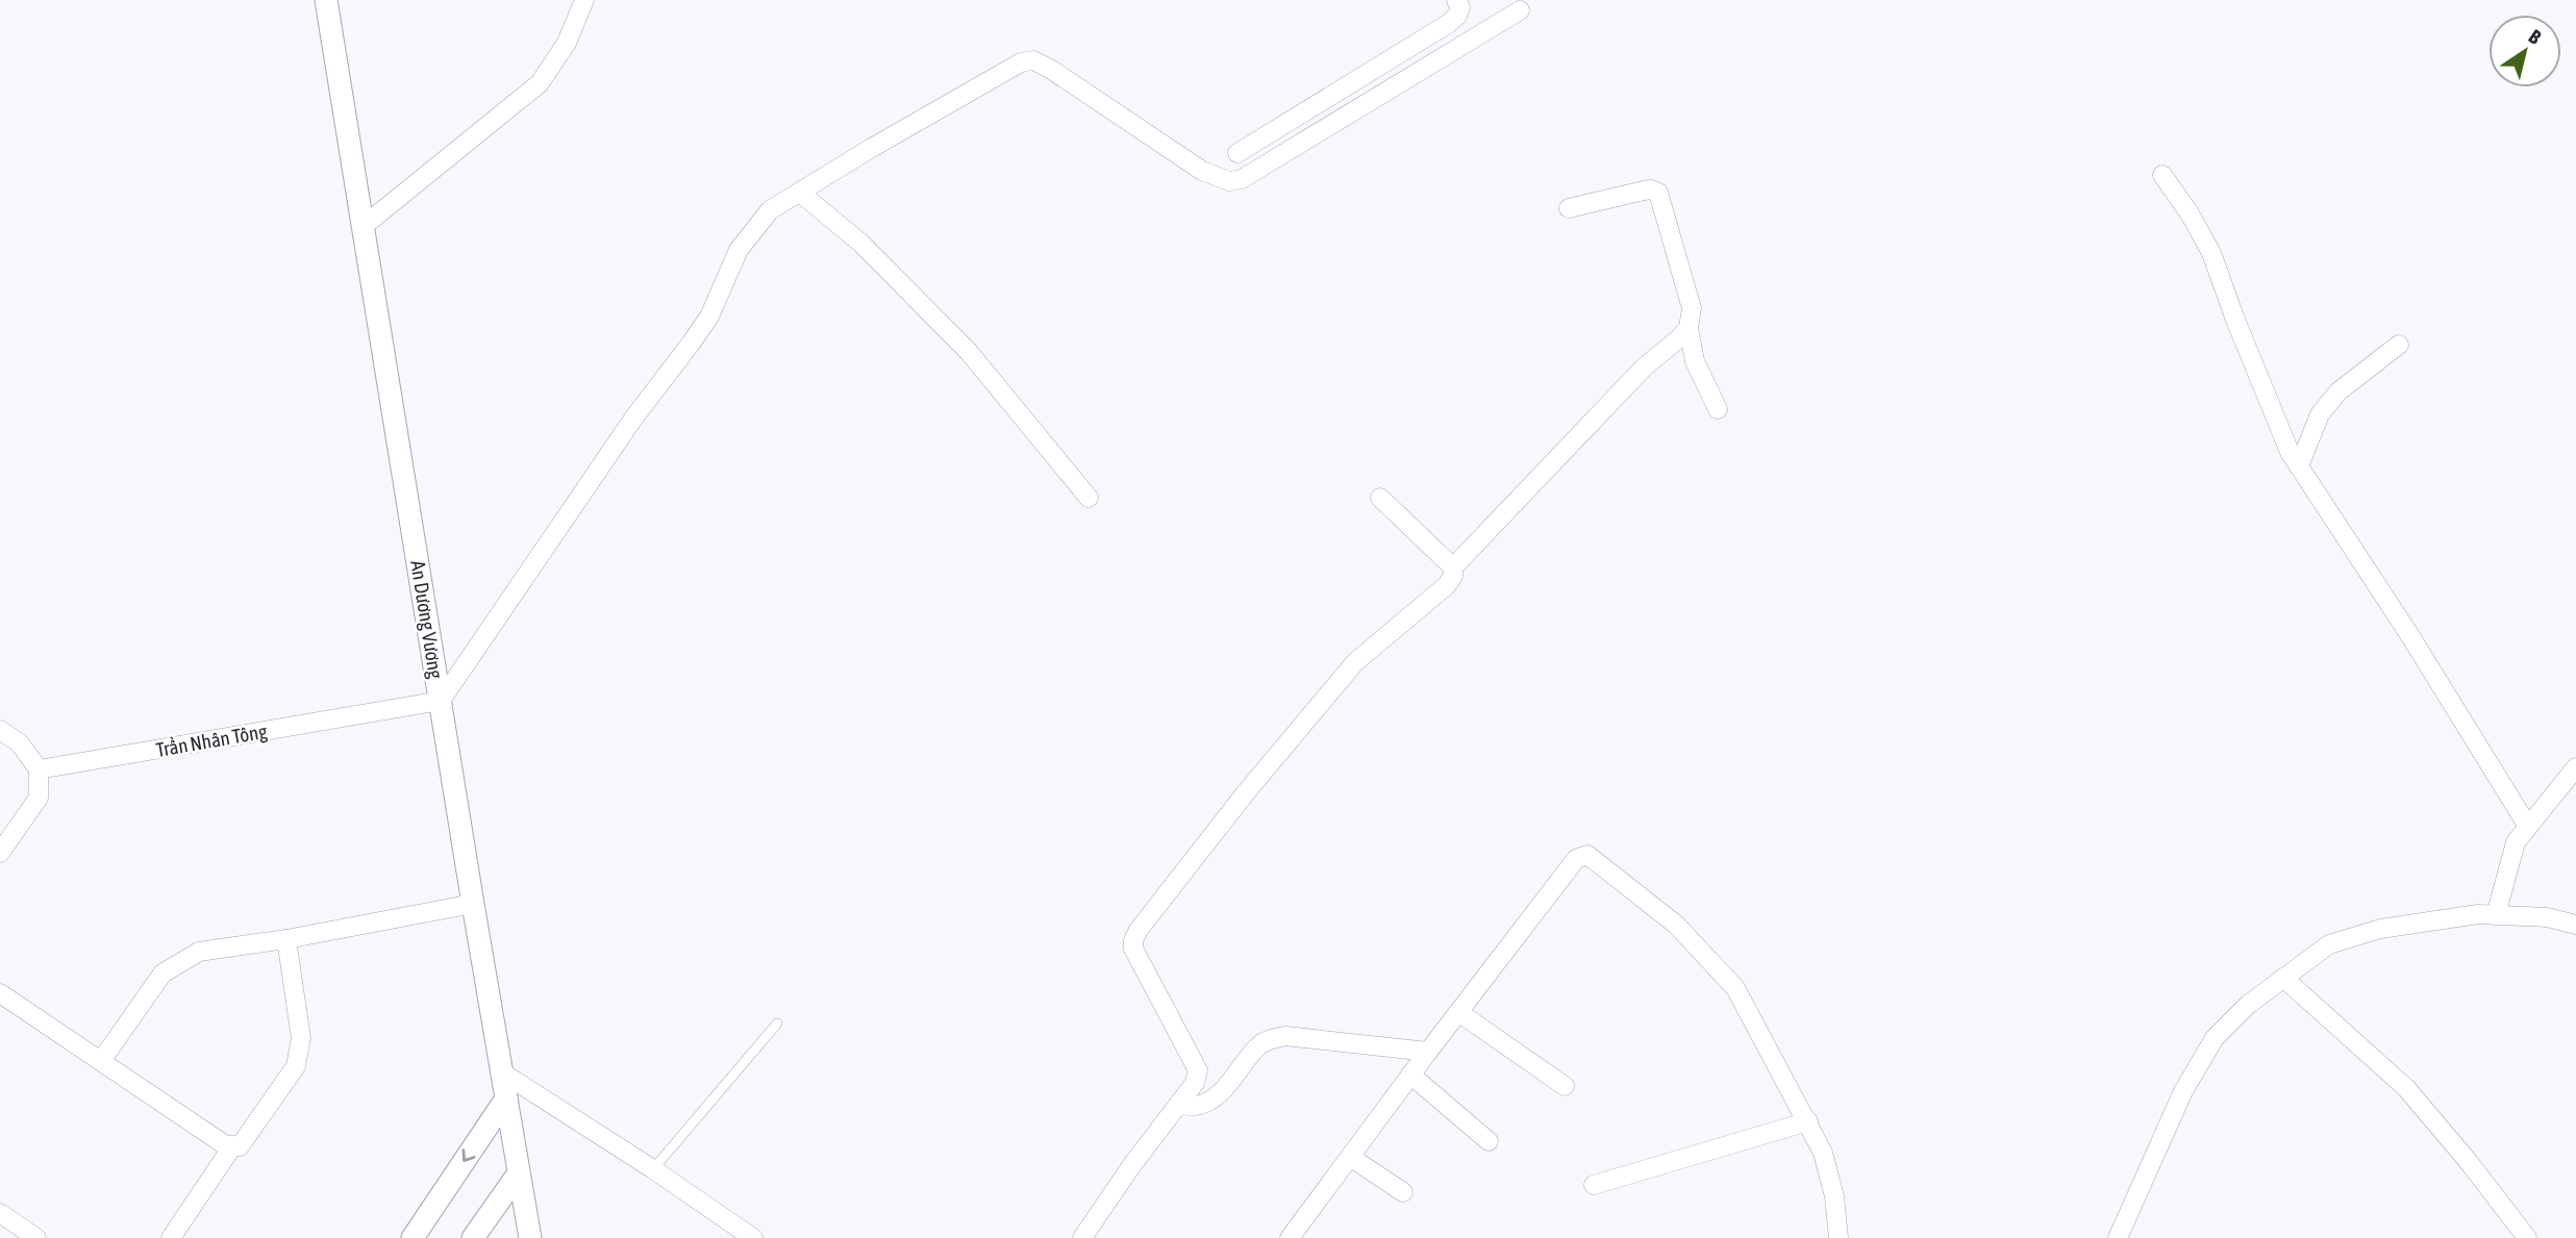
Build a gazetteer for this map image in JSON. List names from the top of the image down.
{
  "streets": {
    "street": ["An Dương Vương", "Trần Nhân Tông"]
  },
  "crossings": [
    ["An Dương Vương", "Trần Nhân Tông"]
  ],
  "north": "top right"
}
